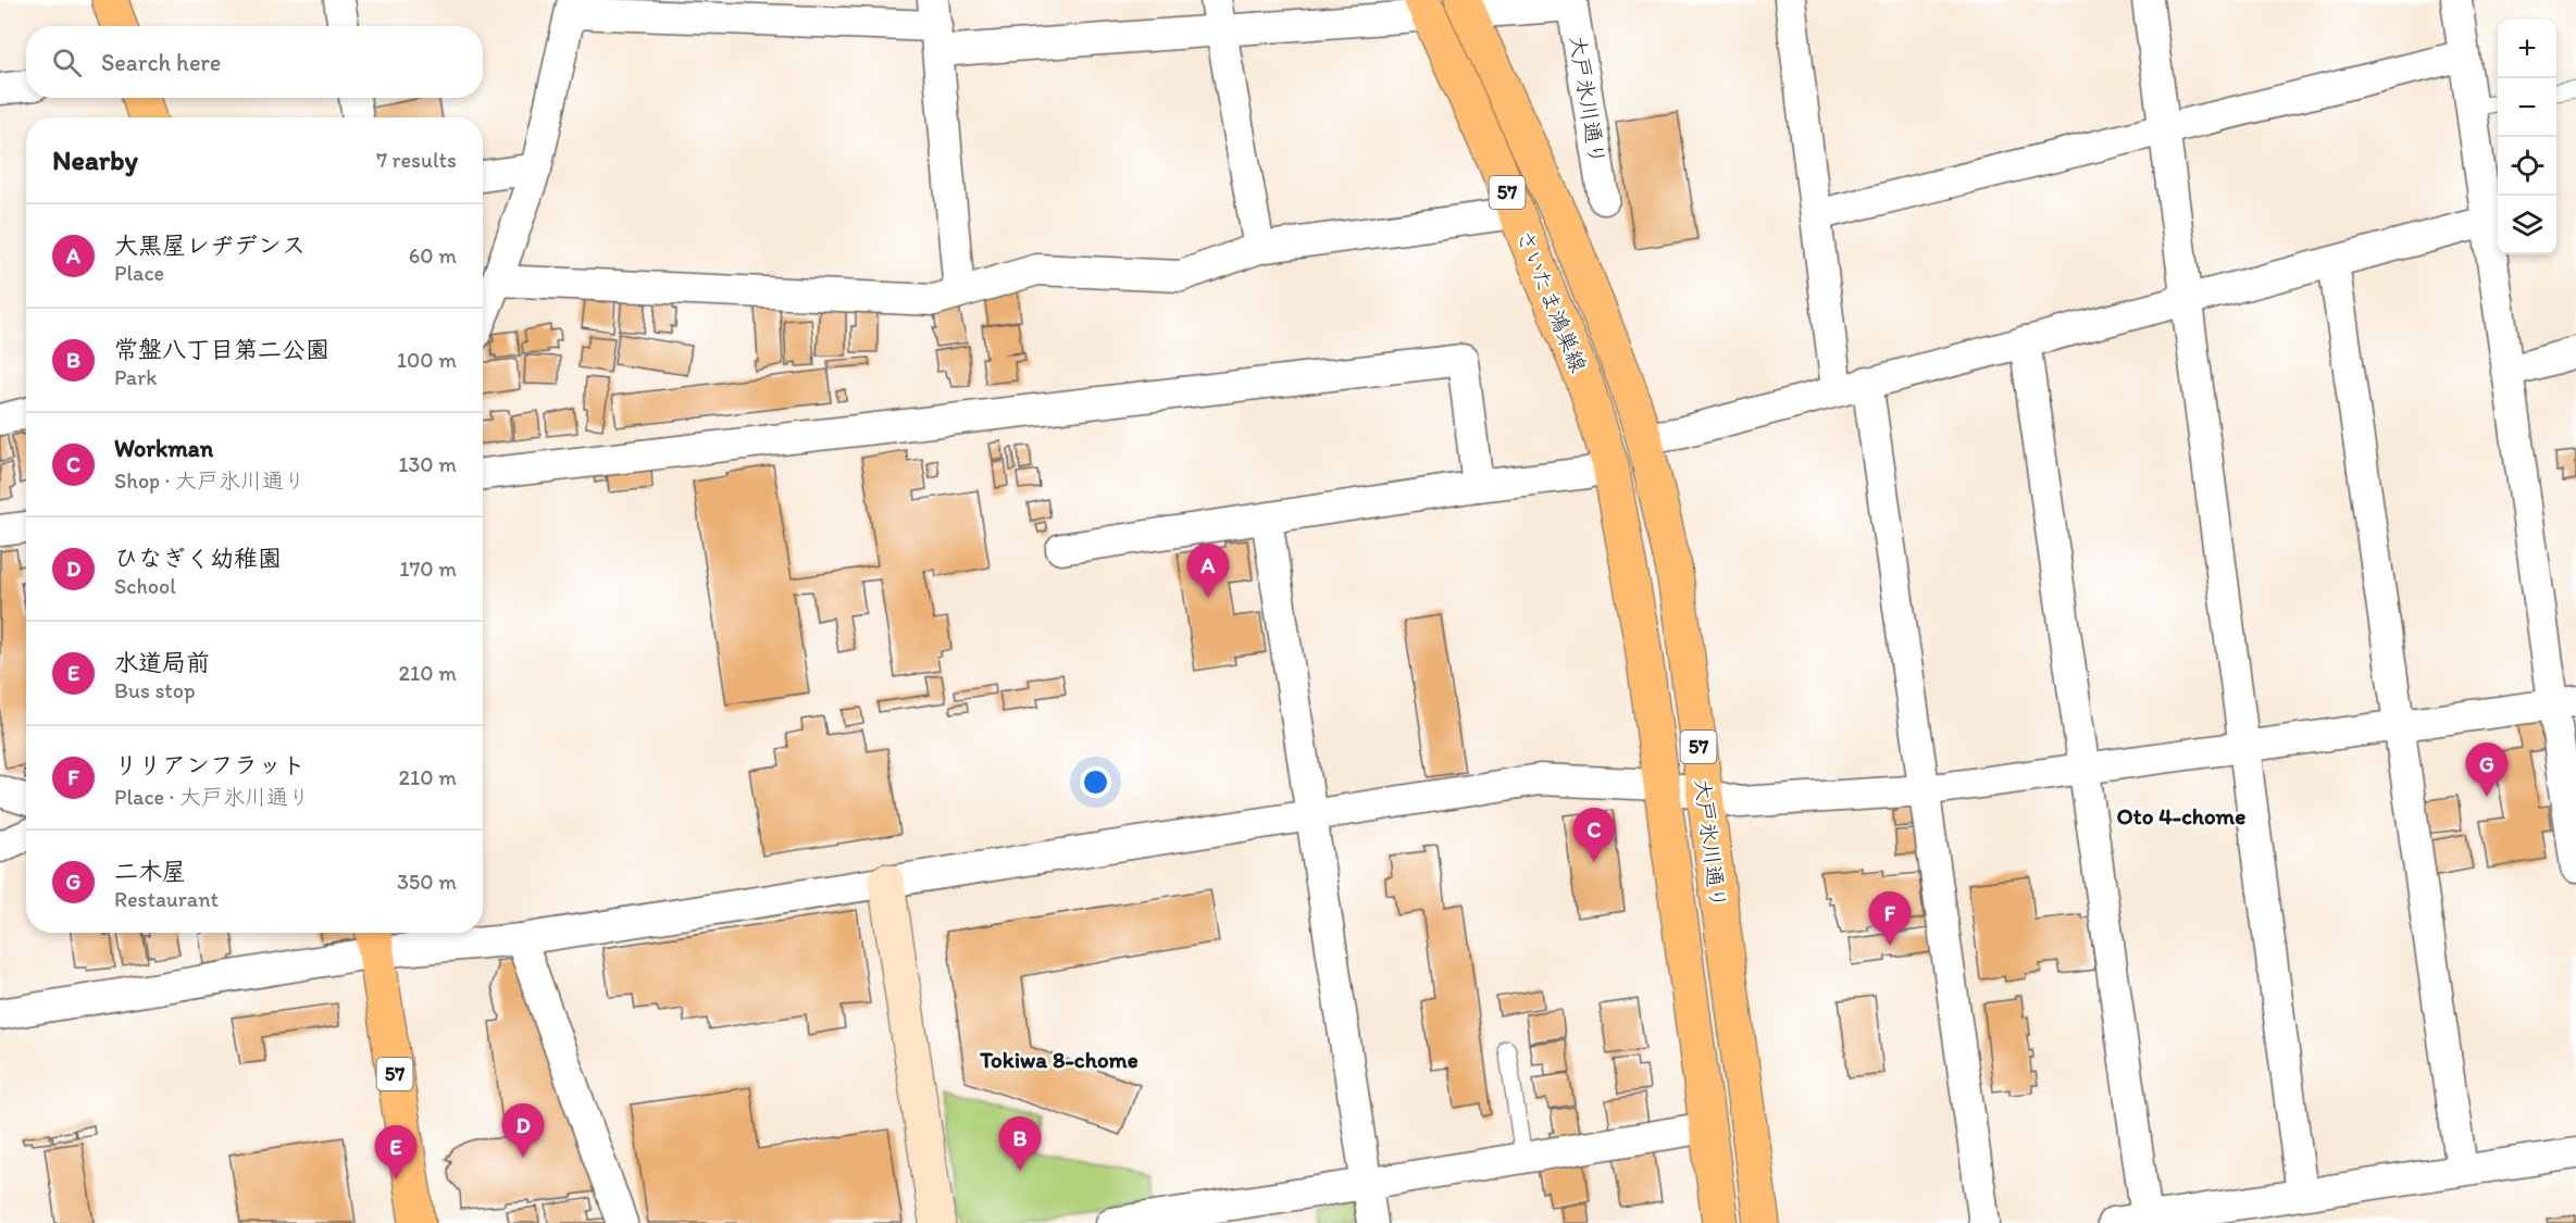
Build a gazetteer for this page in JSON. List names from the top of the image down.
{
  "streets": {
    "main road": ["大戸氷川通り", "57", "さいたま鴻巣線"]
  },
  "crossings": [
    ["大戸氷川通り", "57"],
    ["大戸氷川通り", "さいたま鴻巣線"]
  ],
  "districts": ["Oto 4-chome", "Tokiwa 8-chome"],
  "page": {
    "map_buttons": ["+", "−"],
    "search": "Search here",
    "heading": ["Nearby", "7 results"],
    "list": [
      {
        "mark": "A",
        "name": "大黒屋レヂデンス",
        "note": "Place",
        "value": "60 m"
      },
      {
        "mark": "B",
        "name": "常盤八丁目第二公園",
        "note": "Park",
        "value": "100 m"
      },
      {
        "mark": "C",
        "name": "Workman",
        "note": "Shop · 大戸氷川通り",
        "value": "130 m"
      },
      {
        "mark": "D",
        "name": "ひなぎく幼稚園",
        "note": "School",
        "value": "170 m"
      },
      {
        "mark": "E",
        "name": "水道局前",
        "note": "Bus stop",
        "value": "210 m"
      },
      {
        "mark": "F",
        "name": "リリアンフラット",
        "note": "Place · 大戸氷川通り",
        "value": "210 m"
      },
      {
        "mark": "G",
        "name": "二木屋",
        "note": "Restaurant",
        "value": "350 m"
      }
    ],
    "pins": [
      "A",
      "G",
      "C",
      "F",
      "D",
      "B",
      "E"
    ]
  }
}
